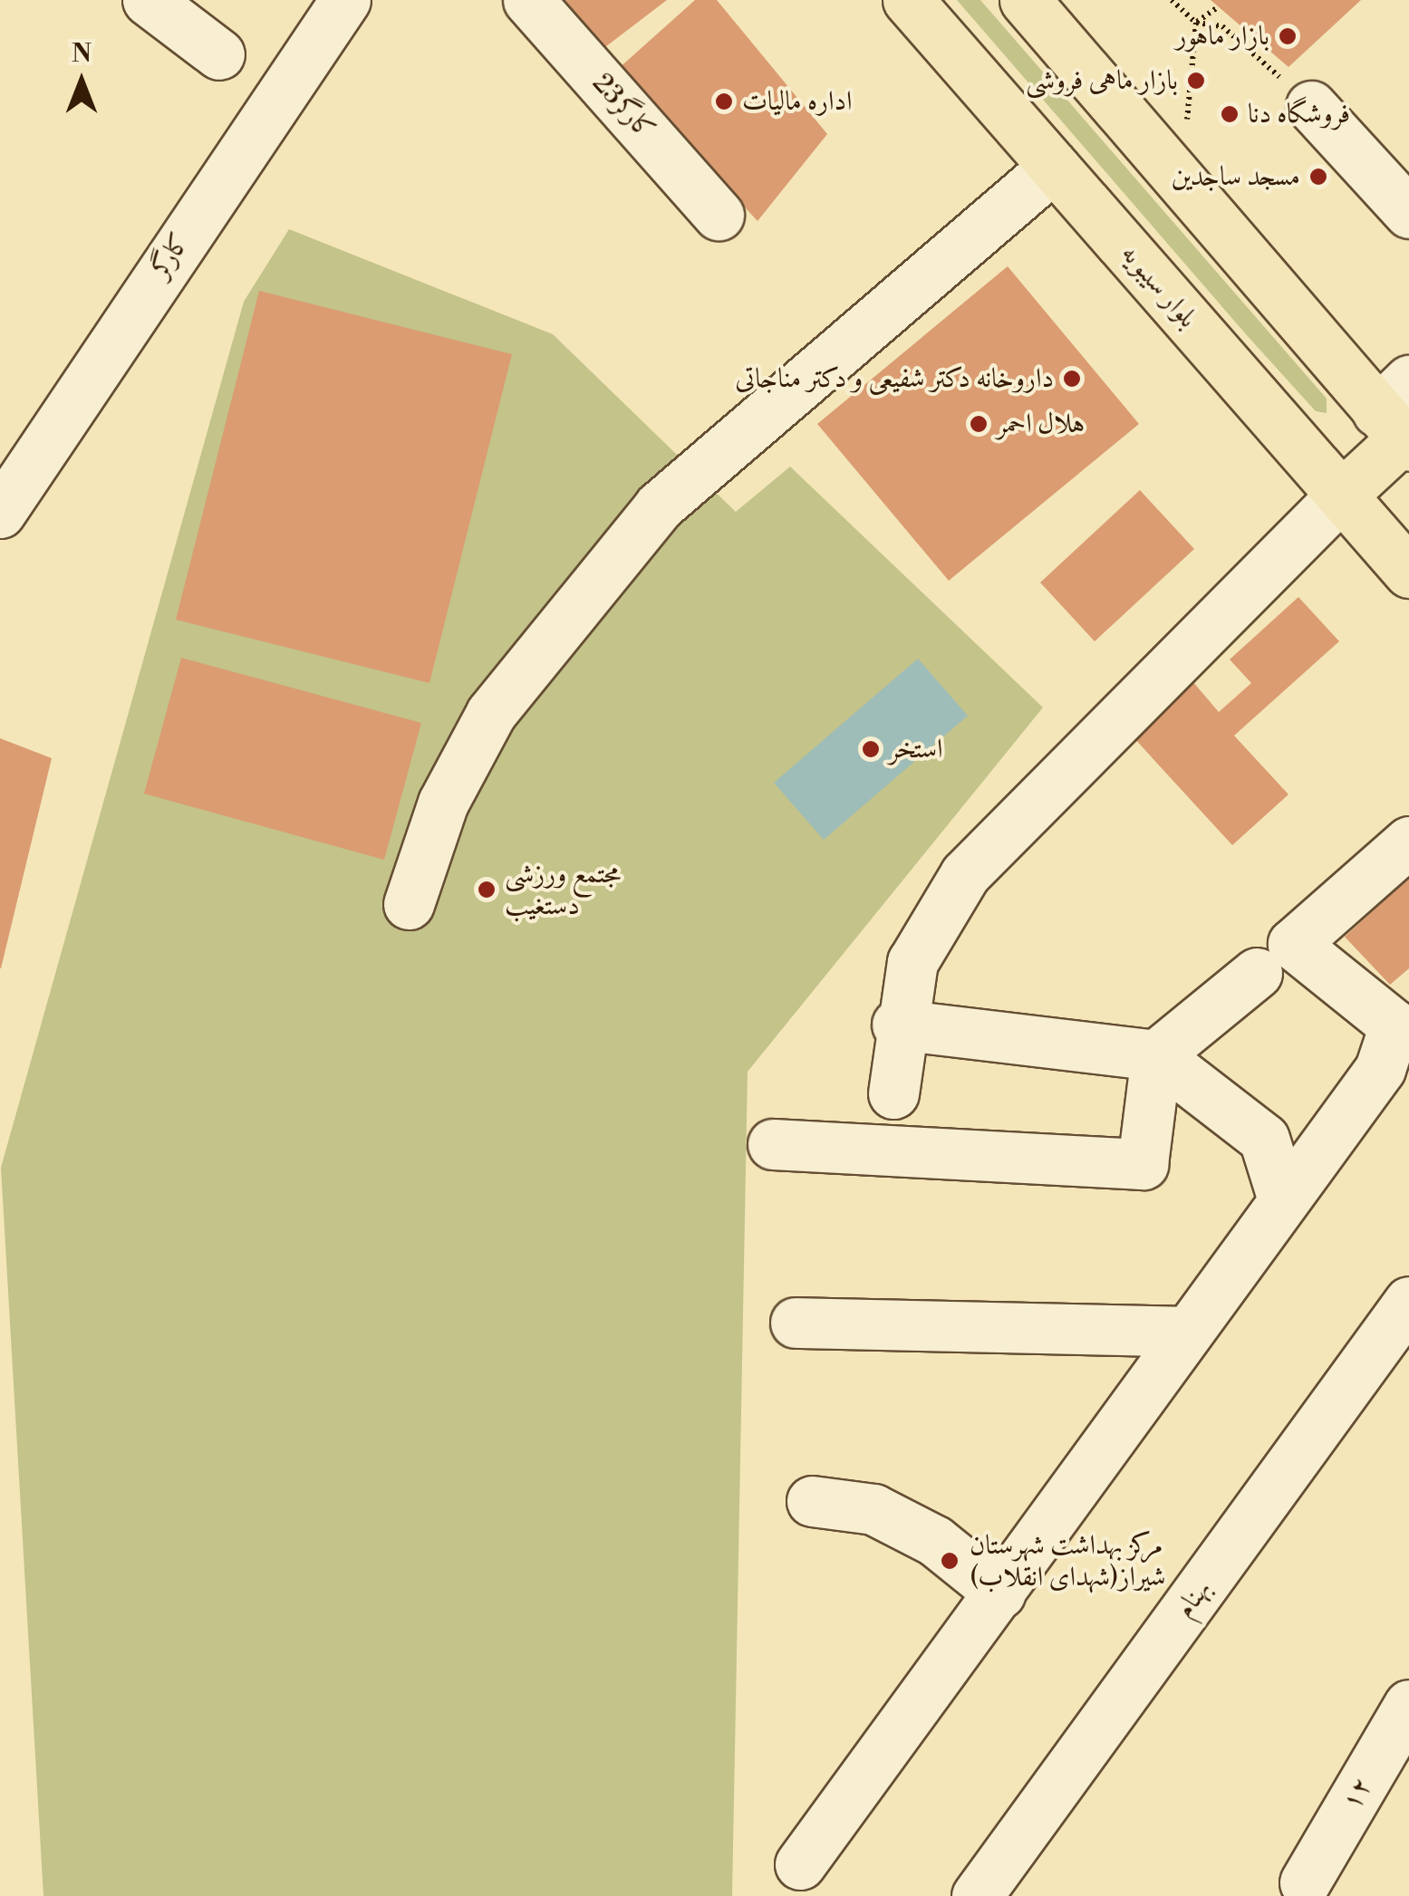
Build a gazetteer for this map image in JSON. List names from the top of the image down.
{
  "streets": {
    "main road": ["بلوار سیبویه"],
    "street": [
      "23کارگر",
      "کارگر",
      "بهنام",
      "۱۲"
    ]
  },
  "places": [
    "بازار ماهور",
    "بازار ماهی فروشی",
    "اداره مالیات",
    "فروشگاه دنا",
    "مسجد ساجدین",
    "داروخانه دکتر شفیعی و دکتر مناجاتی",
    "هلال احمر",
    "استخر",
    "مجتمع ورزشی دستغیب",
    "مرکز بهداشت شهرستان شیراز(شهدای انقلاب)"
  ],
  "north": "top"
}
